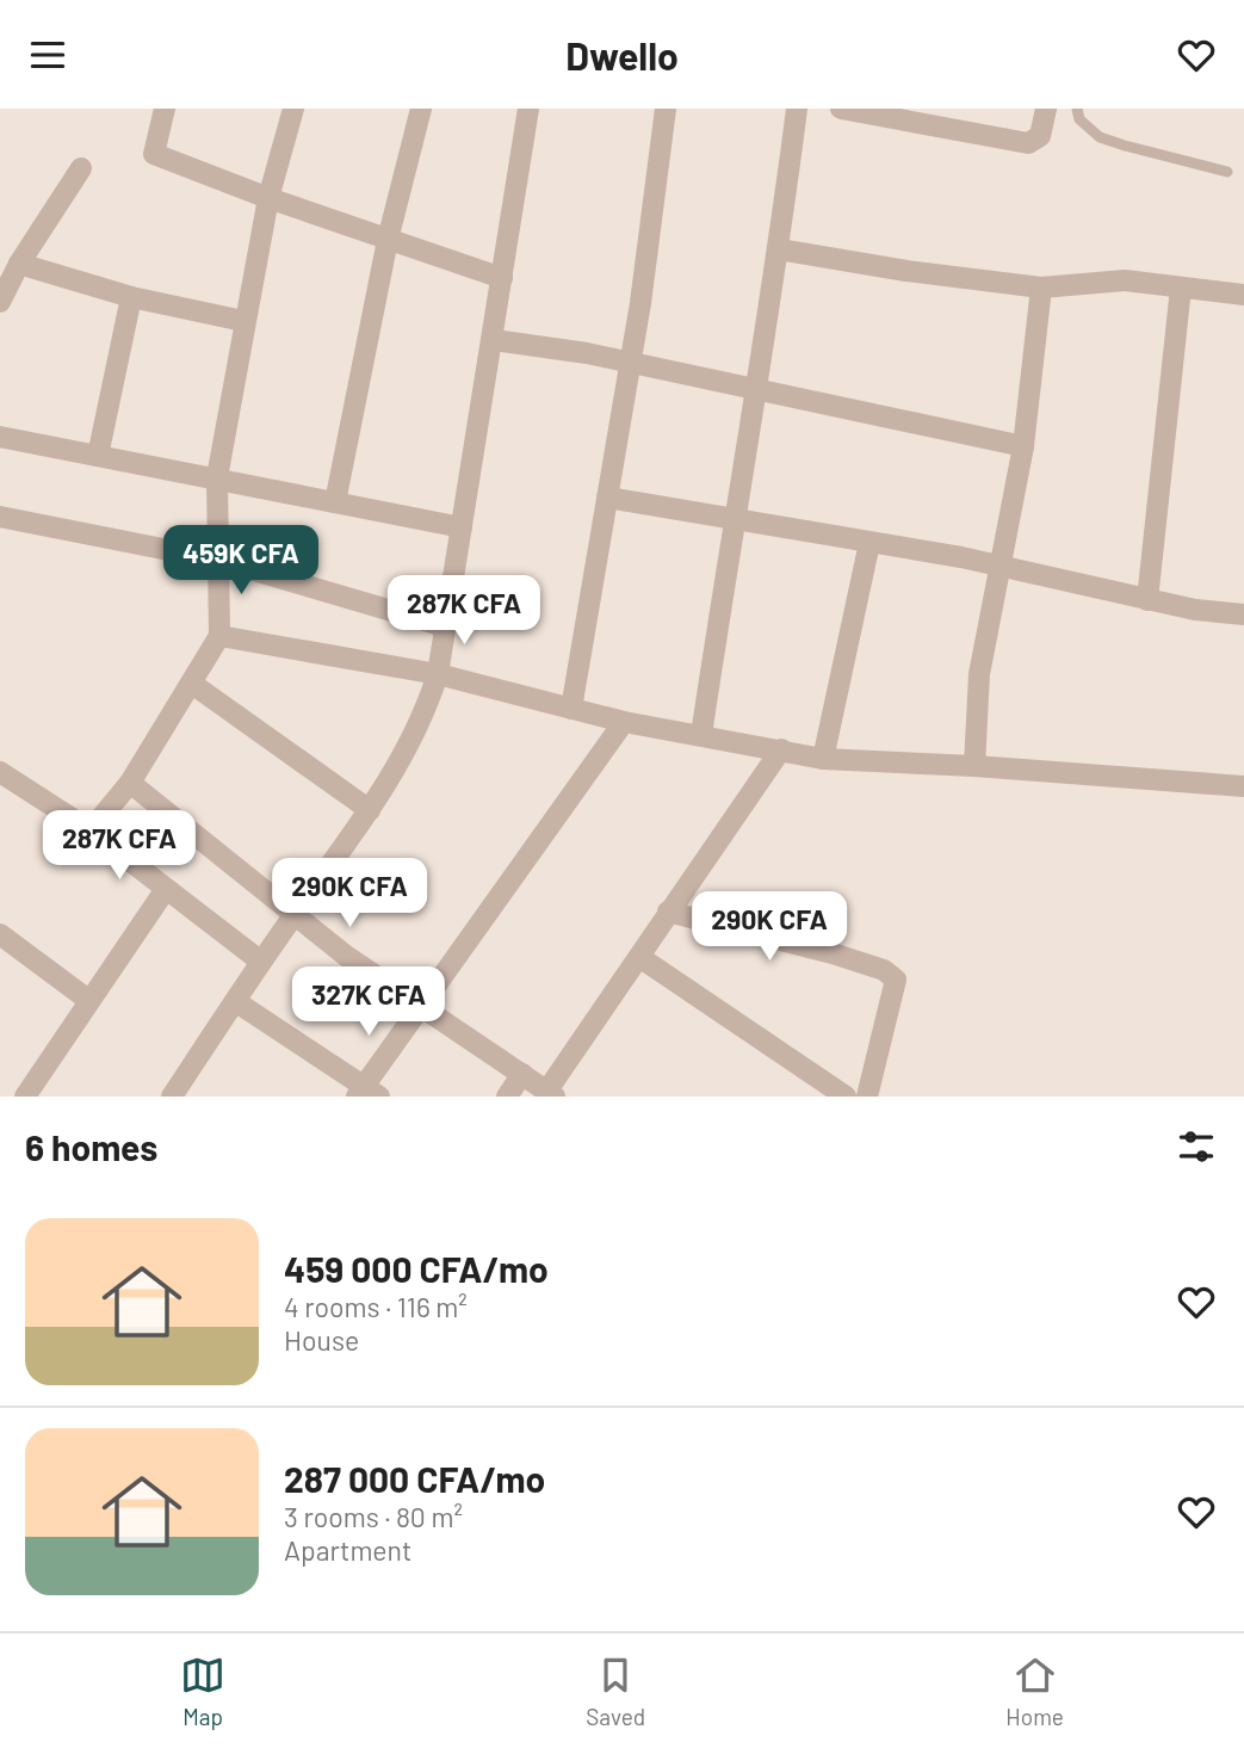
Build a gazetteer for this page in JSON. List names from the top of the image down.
{
  "page": {
    "header": "Dwello",
    "price": [
      "459K CFA",
      "287K CFA",
      "287K CFA",
      "290K CFA",
      "290K CFA",
      "327K CFA"
    ],
    "heading": "6 homes",
    "list": [
      {
        "name": "459 000 CFA/mo",
        "note": "4 rooms · 116 m² · House"
      },
      {
        "name": "287 000 CFA/mo",
        "note": "3 rooms · 80 m² · Apartment"
      }
    ],
    "tabs": ["Map", "Saved", "Home"]
  }
}
